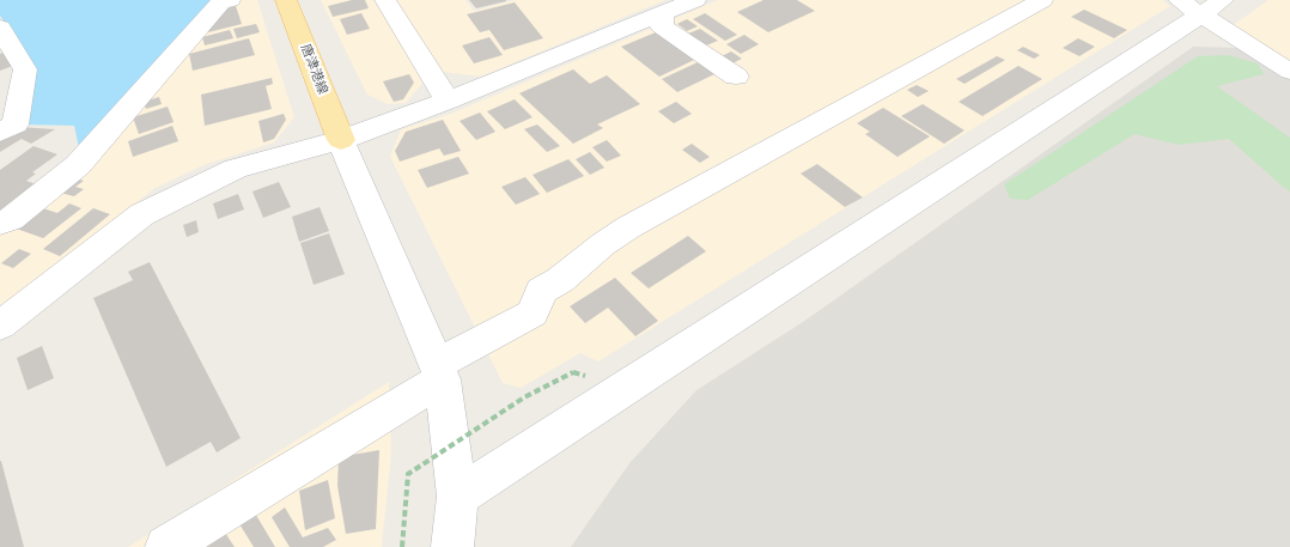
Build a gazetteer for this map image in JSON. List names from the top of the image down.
{
  "streets": {
    "main road": ["唐津港線"]
  }
}
